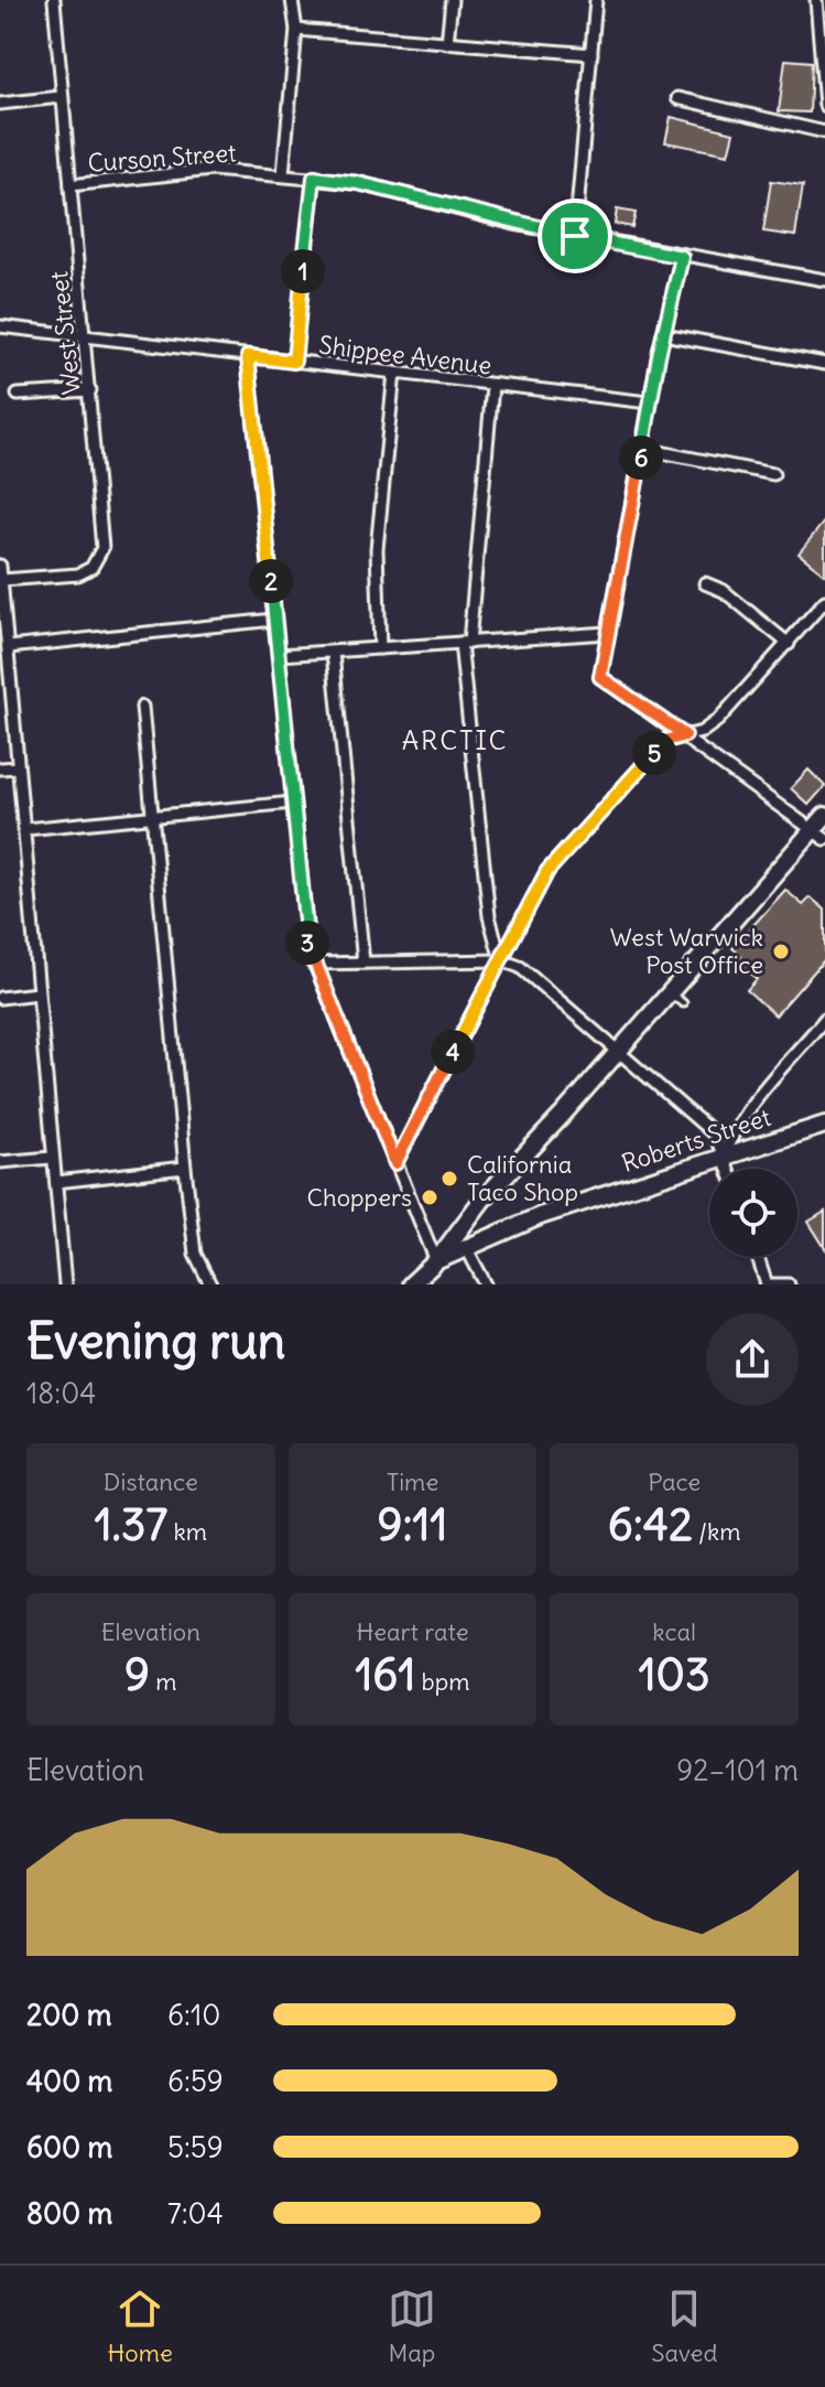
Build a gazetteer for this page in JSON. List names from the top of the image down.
{
  "streets": {
    "main road": ["Roberts Street"],
    "street": ["Curson Street", "West Street", "Shippee Avenue"]
  },
  "crossings": [
    ["Curson Street", "West Street"],
    ["West Street", "Shippee Avenue"]
  ],
  "districts": ["ARCTIC"],
  "places": ["West Warwick Post Office", "California Taco Shop", "Choppers"],
  "page": {
    "pins": [
      "1",
      "6",
      "2",
      "5",
      "3",
      "4"
    ],
    "heading": ["Evening run", "18:04"],
    "stats": [
      ["Distance", "1.37 km"],
      ["Time", "9:11"],
      ["Pace", "6:42 /km"],
      ["Elevation", "9 m"],
      ["Heart rate", "161 bpm"],
      ["kcal", "103"]
    ],
    "chart": ["Elevation", "92–101 m"],
    "list": [
      {
        "name": "200 m",
        "note": "6:10"
      },
      {
        "name": "400 m",
        "note": "6:59"
      },
      {
        "name": "600 m",
        "note": "5:59"
      },
      {
        "name": "800 m",
        "note": "7:04"
      }
    ],
    "tabs": ["Home", "Map", "Saved"]
  }
}
